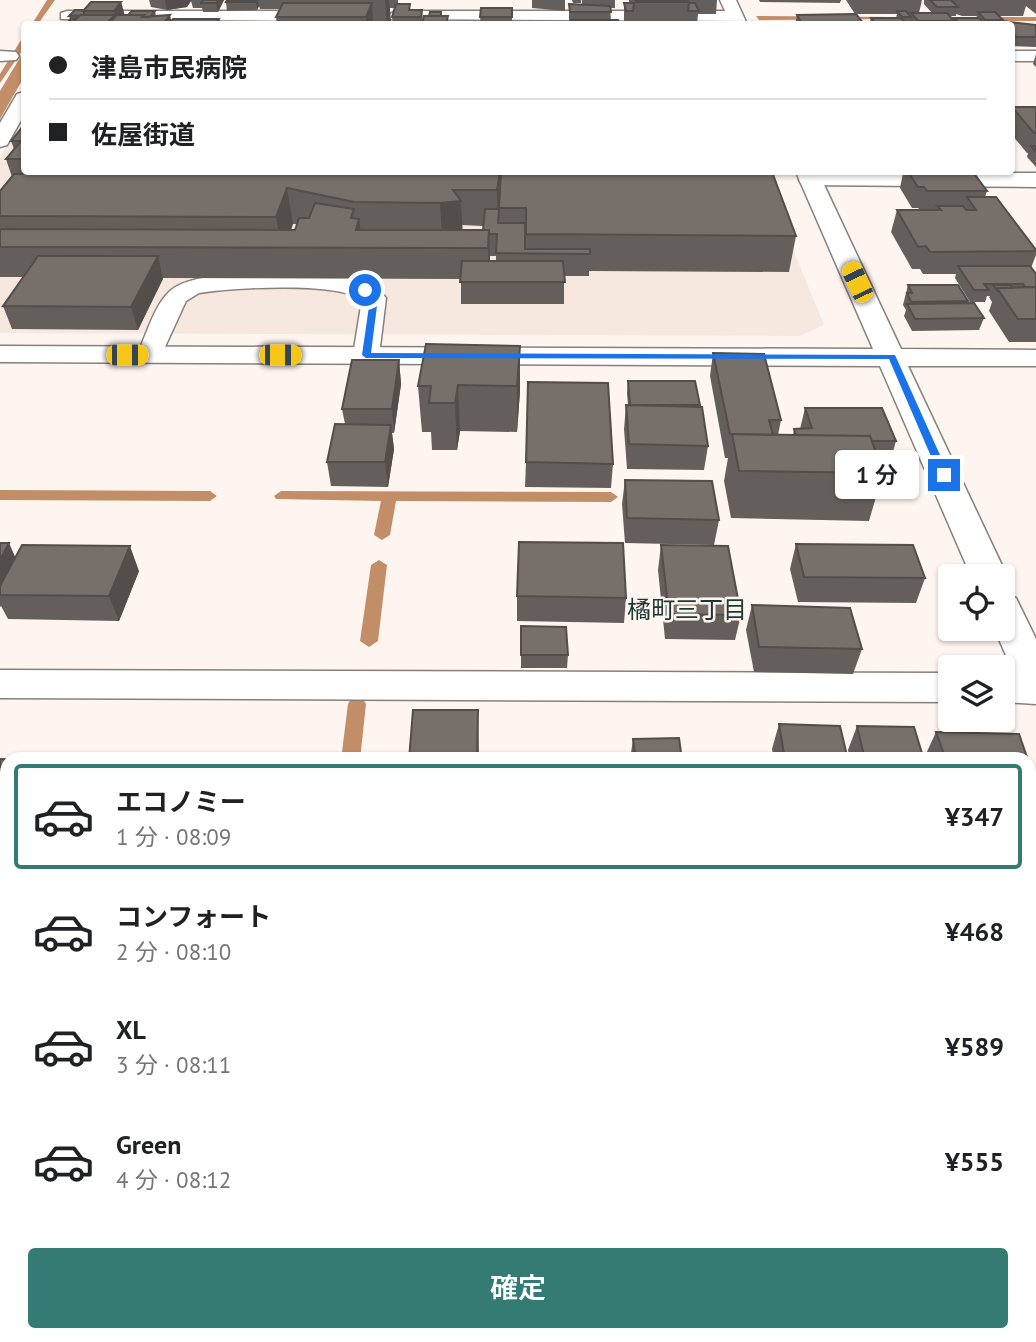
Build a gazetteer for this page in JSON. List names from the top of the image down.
{
  "districts": ["橘町三丁目"],
  "page": {
    "banner": ["津島市民病院", "佐屋街道"],
    "bubble": "1 分",
    "list": [
      {
        "name": "エコノミー",
        "note": "1 分 · 08:09",
        "value": "¥347"
      },
      {
        "name": "コンフォート",
        "note": "2 分 · 08:10",
        "value": "¥468"
      },
      {
        "name": "XL",
        "note": "3 分 · 08:11",
        "value": "¥589"
      },
      {
        "name": "Green",
        "note": "4 分 · 08:12",
        "value": "¥555"
      }
    ],
    "buttons": "確定"
  }
}
